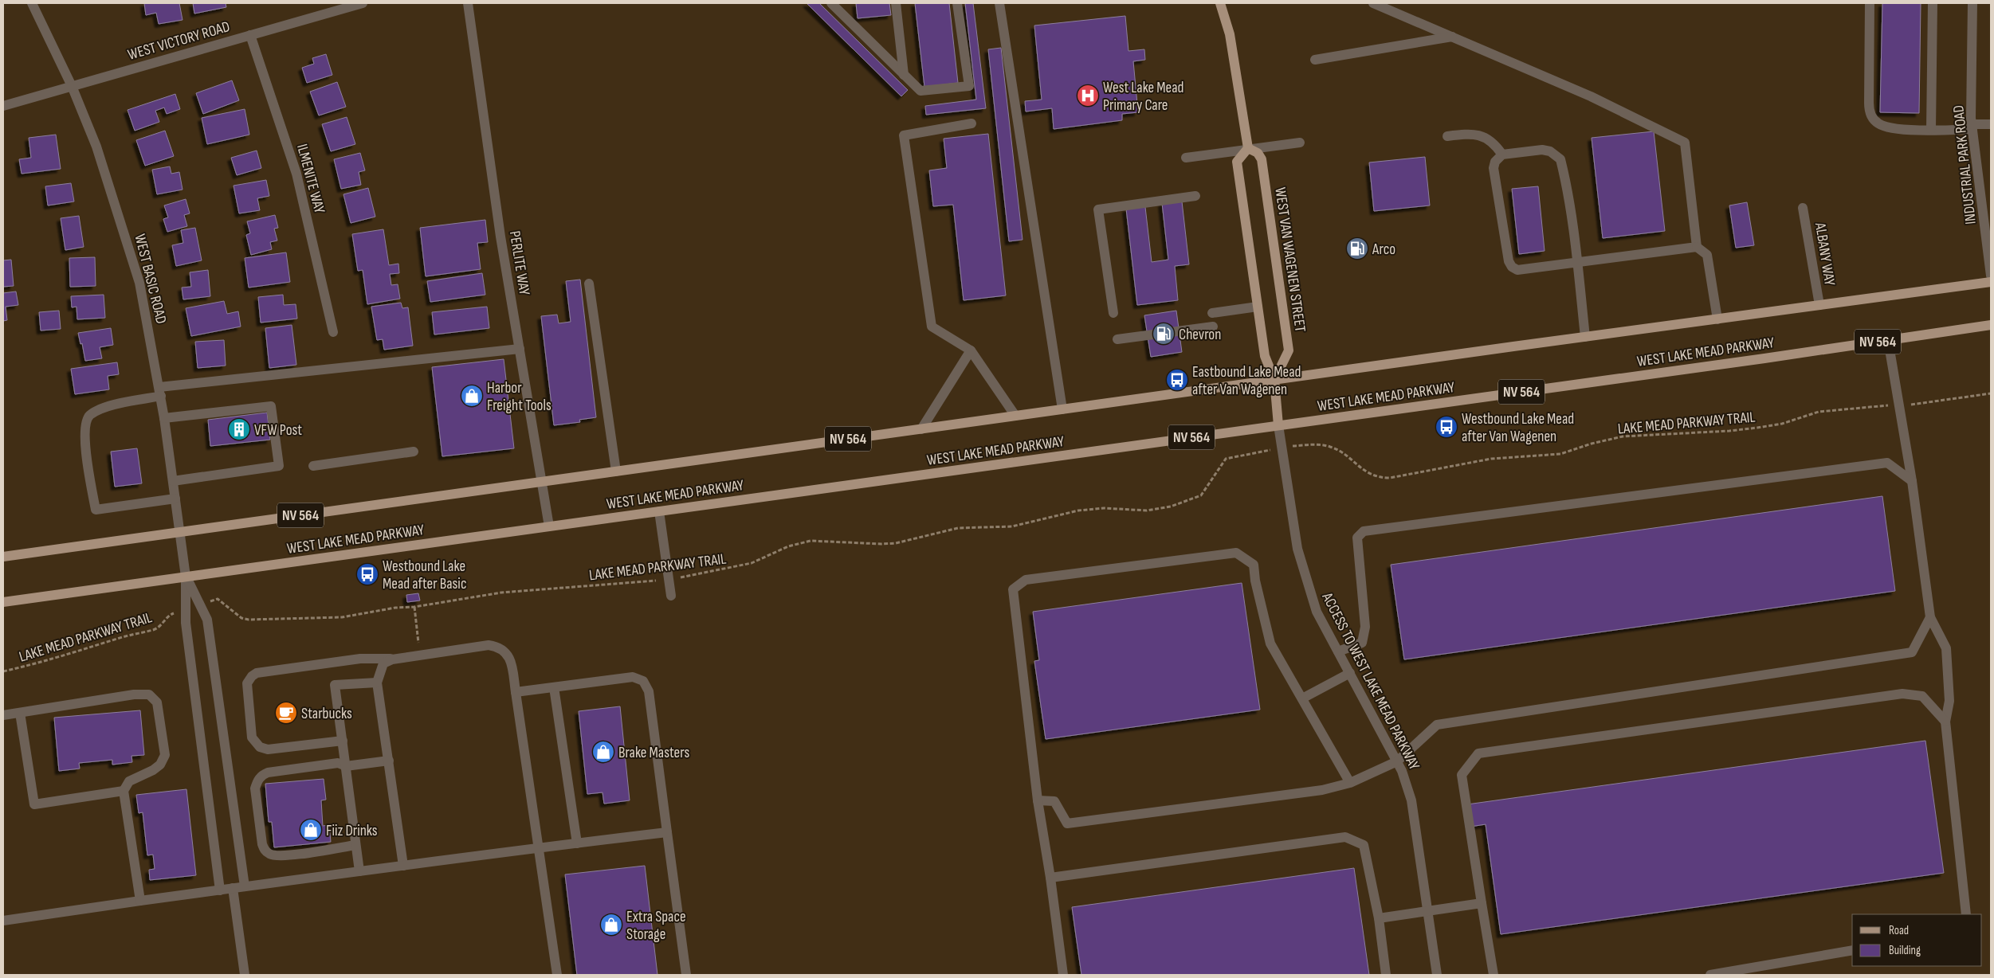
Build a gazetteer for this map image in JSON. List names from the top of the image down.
{
  "streets": {
    "main road": ["WEST VAN WAGENEN STREET", "NV 564", "WEST LAKE MEAD PARKWAY"],
    "street": [
      "WEST VICTORY ROAD",
      "INDUSTRIAL PARK ROAD",
      "ILMENITE WAY",
      "ALBANY WAY",
      "PERLITE WAY",
      "WEST BASIC ROAD",
      "ACCESS TO WEST LAKE MEAD PARKWAY"
    ],
    "path": ["LAKE MEAD PARKWAY TRAIL"]
  },
  "crossings": [
    ["WEST VICTORY ROAD", "ILMENITE WAY"],
    ["WEST VICTORY ROAD", "WEST BASIC ROAD"],
    ["ALBANY WAY", "WEST LAKE MEAD PARKWAY"],
    ["WEST VAN WAGENEN STREET", "WEST LAKE MEAD PARKWAY"],
    ["WEST VAN WAGENEN STREET", "ACCESS TO WEST LAKE MEAD PARKWAY"],
    ["PERLITE WAY", "WEST LAKE MEAD PARKWAY"],
    ["WEST BASIC ROAD", "WEST LAKE MEAD PARKWAY"],
    ["WEST LAKE MEAD PARKWAY", "ACCESS TO WEST LAKE MEAD PARKWAY"],
    ["LAKE MEAD PARKWAY TRAIL", "ACCESS TO WEST LAKE MEAD PARKWAY"]
  ],
  "places": {
    "hospital": ["West Lake Mead Primary Care"],
    "fuel station": ["Arco", "Chevron"],
    "bus stop": ["Eastbound Lake Mead after Van Wagenen", "Westbound Lake Mead after Van Wagenen", "Westbound Lake Mead after Basic"],
    "shop": [
      "Harbor Freight Tools",
      "Brake Masters",
      "Fiiz Drinks",
      "Extra Space Storage"
    ],
    "building": ["VFW Post"],
    "cafe": ["Starbucks"]
  },
  "legend": ["Road", "Building"]
}
